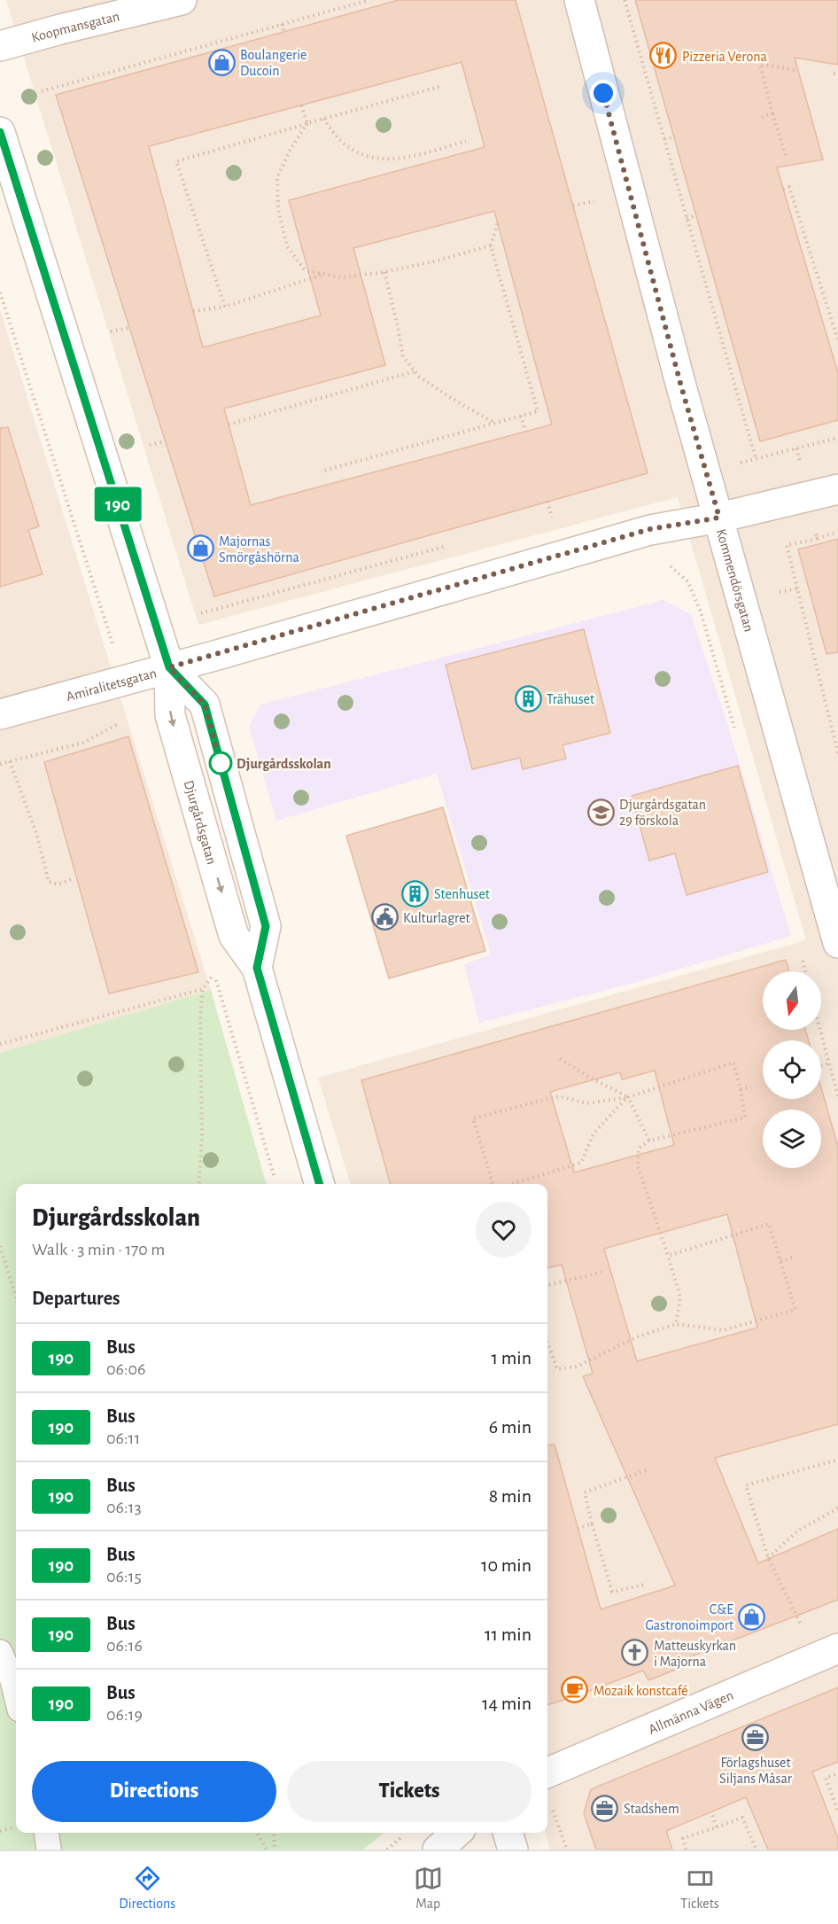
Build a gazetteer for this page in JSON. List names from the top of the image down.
{
  "streets": {
    "street": [
      "Koopmansgatan",
      "Kommendörsgatan",
      "Amiralitetsgatan",
      "Allmänna Vägen"
    ]
  },
  "crossings": [
    ["Kommendörsgatan", "Amiralitetsgatan"]
  ],
  "places": {
    "restaurant": ["Pizzeria Verona"],
    "shop": ["Boulangerie Ducoin", "Majornas Smörgåshörna", "C&E Gastronoimport"],
    "building": ["Trähuset", "Stenhuset"],
    "other": ["Djurgårdsskolan"],
    "school or university": ["Djurgårdsgatan 29 förskola"],
    "public building": ["Kulturlagret"],
    "church": ["Matteuskyrkan i Majorna"],
    "cafe": ["Mozaik konstcafé"],
    "office": ["Förlagshuset Siljans Måsar", "Stadshem"]
  },
  "lines": ["bus line 190"],
  "north": "bottom",
  "page": {
    "on_map": "190",
    "heading": [
      ["Djurgårdsskolan", "Walk · 3 min · 170 m"],
      "Departures"
    ],
    "list": [
      {
        "mark": "190",
        "name": "Bus",
        "note": "06:06",
        "value": "1 min"
      },
      {
        "mark": "190",
        "name": "Bus",
        "note": "06:11",
        "value": "6 min"
      },
      {
        "mark": "190",
        "name": "Bus",
        "note": "06:13",
        "value": "8 min"
      },
      {
        "mark": "190",
        "name": "Bus",
        "note": "06:15",
        "value": "10 min"
      },
      {
        "mark": "190",
        "name": "Bus",
        "note": "06:16",
        "value": "11 min"
      },
      {
        "mark": "190",
        "name": "Bus",
        "note": "06:19",
        "value": "14 min"
      }
    ],
    "buttons": ["Directions", "Tickets"],
    "tabs": ["Directions", "Map", "Tickets"]
  }
}
